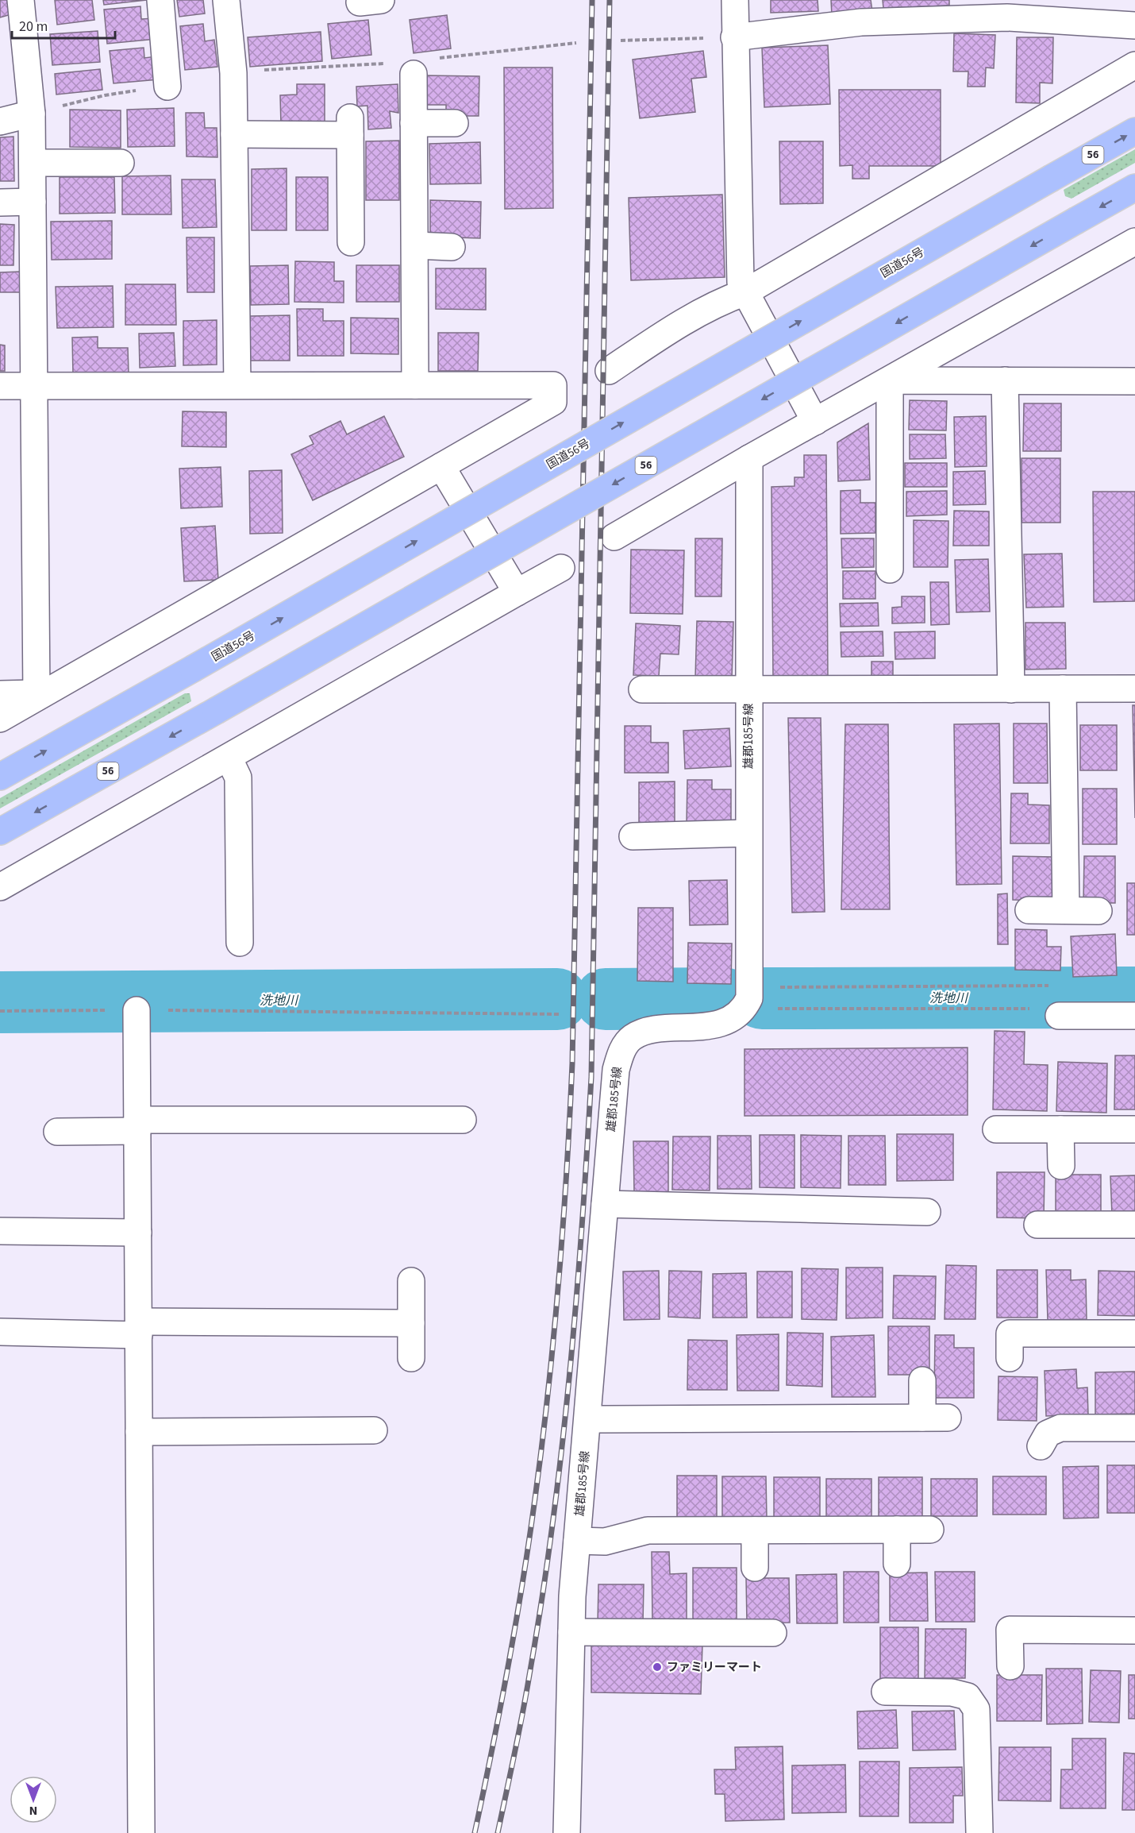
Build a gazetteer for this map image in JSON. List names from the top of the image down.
{
  "streets": {
    "highway": ["56", "国道56号"],
    "street": ["雄郡185号線"]
  },
  "water": ["洗地川"],
  "places": ["ファミリーマート"],
  "scale_bar": "20 m",
  "north": "bottom"
}
